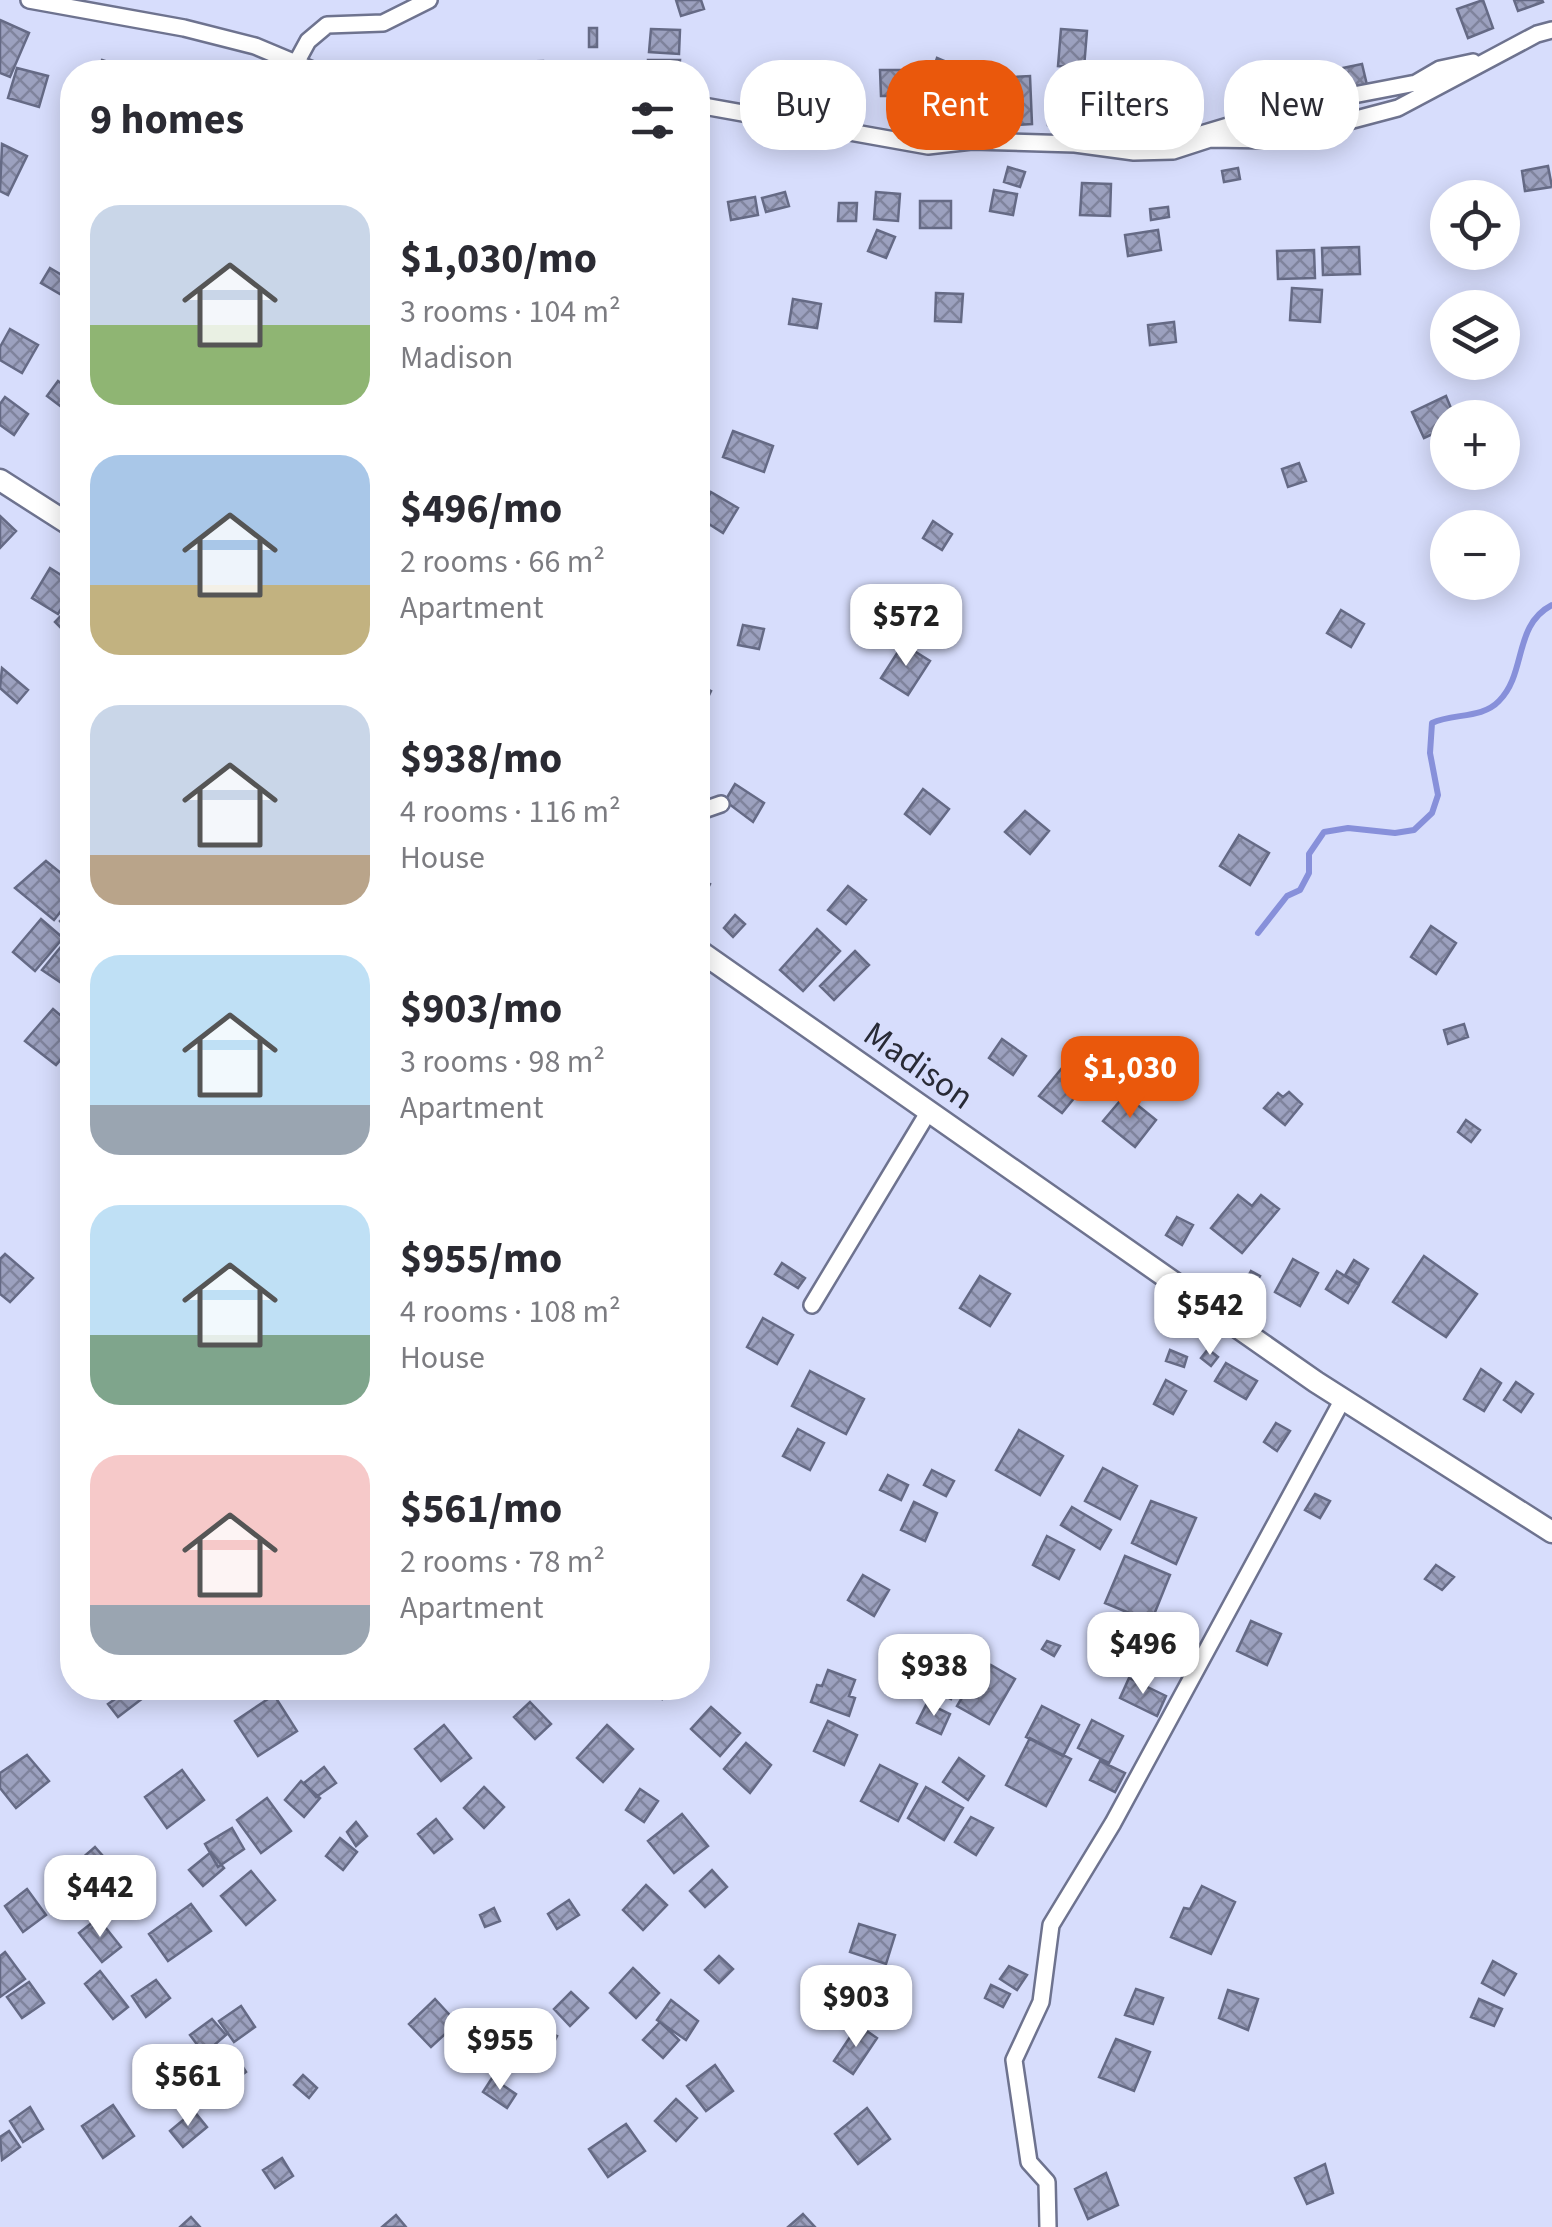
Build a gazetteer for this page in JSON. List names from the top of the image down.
{
  "streets": {
    "street": ["Madison"]
  },
  "page": {
    "chip": [
      "Buy",
      "Rent",
      "Filters",
      "New"
    ],
    "heading": "9 homes",
    "map_buttons": ["+", "−"],
    "list": [
      {
        "name": "$1,030/mo",
        "note": "3 rooms · 104 m² · Madison"
      },
      {
        "name": "$496/mo",
        "note": "2 rooms · 66 m² · Apartment"
      },
      {
        "name": "$938/mo",
        "note": "4 rooms · 116 m² · House"
      },
      {
        "name": "$903/mo",
        "note": "3 rooms · 98 m² · Apartment"
      },
      {
        "name": "$955/mo",
        "note": "4 rooms · 108 m² · House"
      },
      {
        "name": "$561/mo",
        "note": "2 rooms · 78 m² · Apartment"
      }
    ],
    "price": [
      "$572",
      "$1,030",
      "$542",
      "$496",
      "$938",
      "$442",
      "$903",
      "$955",
      "$561"
    ]
  }
}
